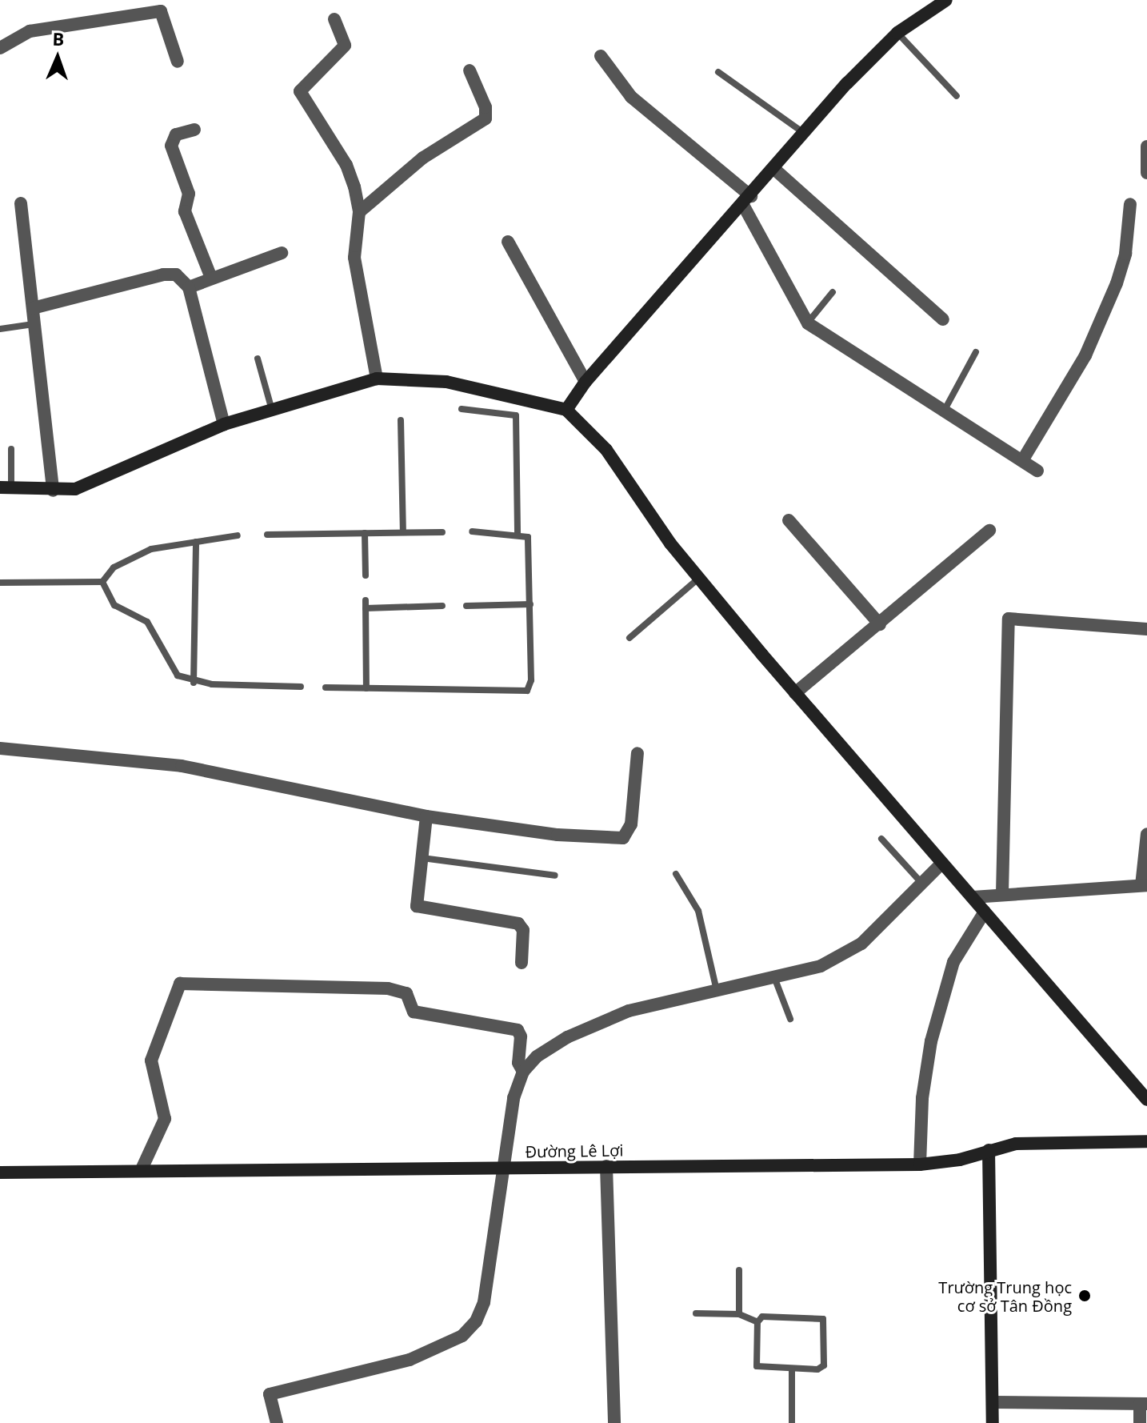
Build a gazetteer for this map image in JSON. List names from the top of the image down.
{
  "streets": {
    "street": ["Đường Lê Lợi"]
  },
  "places": ["Trường Trung học cơ sở Tân Đồng"],
  "north": "top"
}
